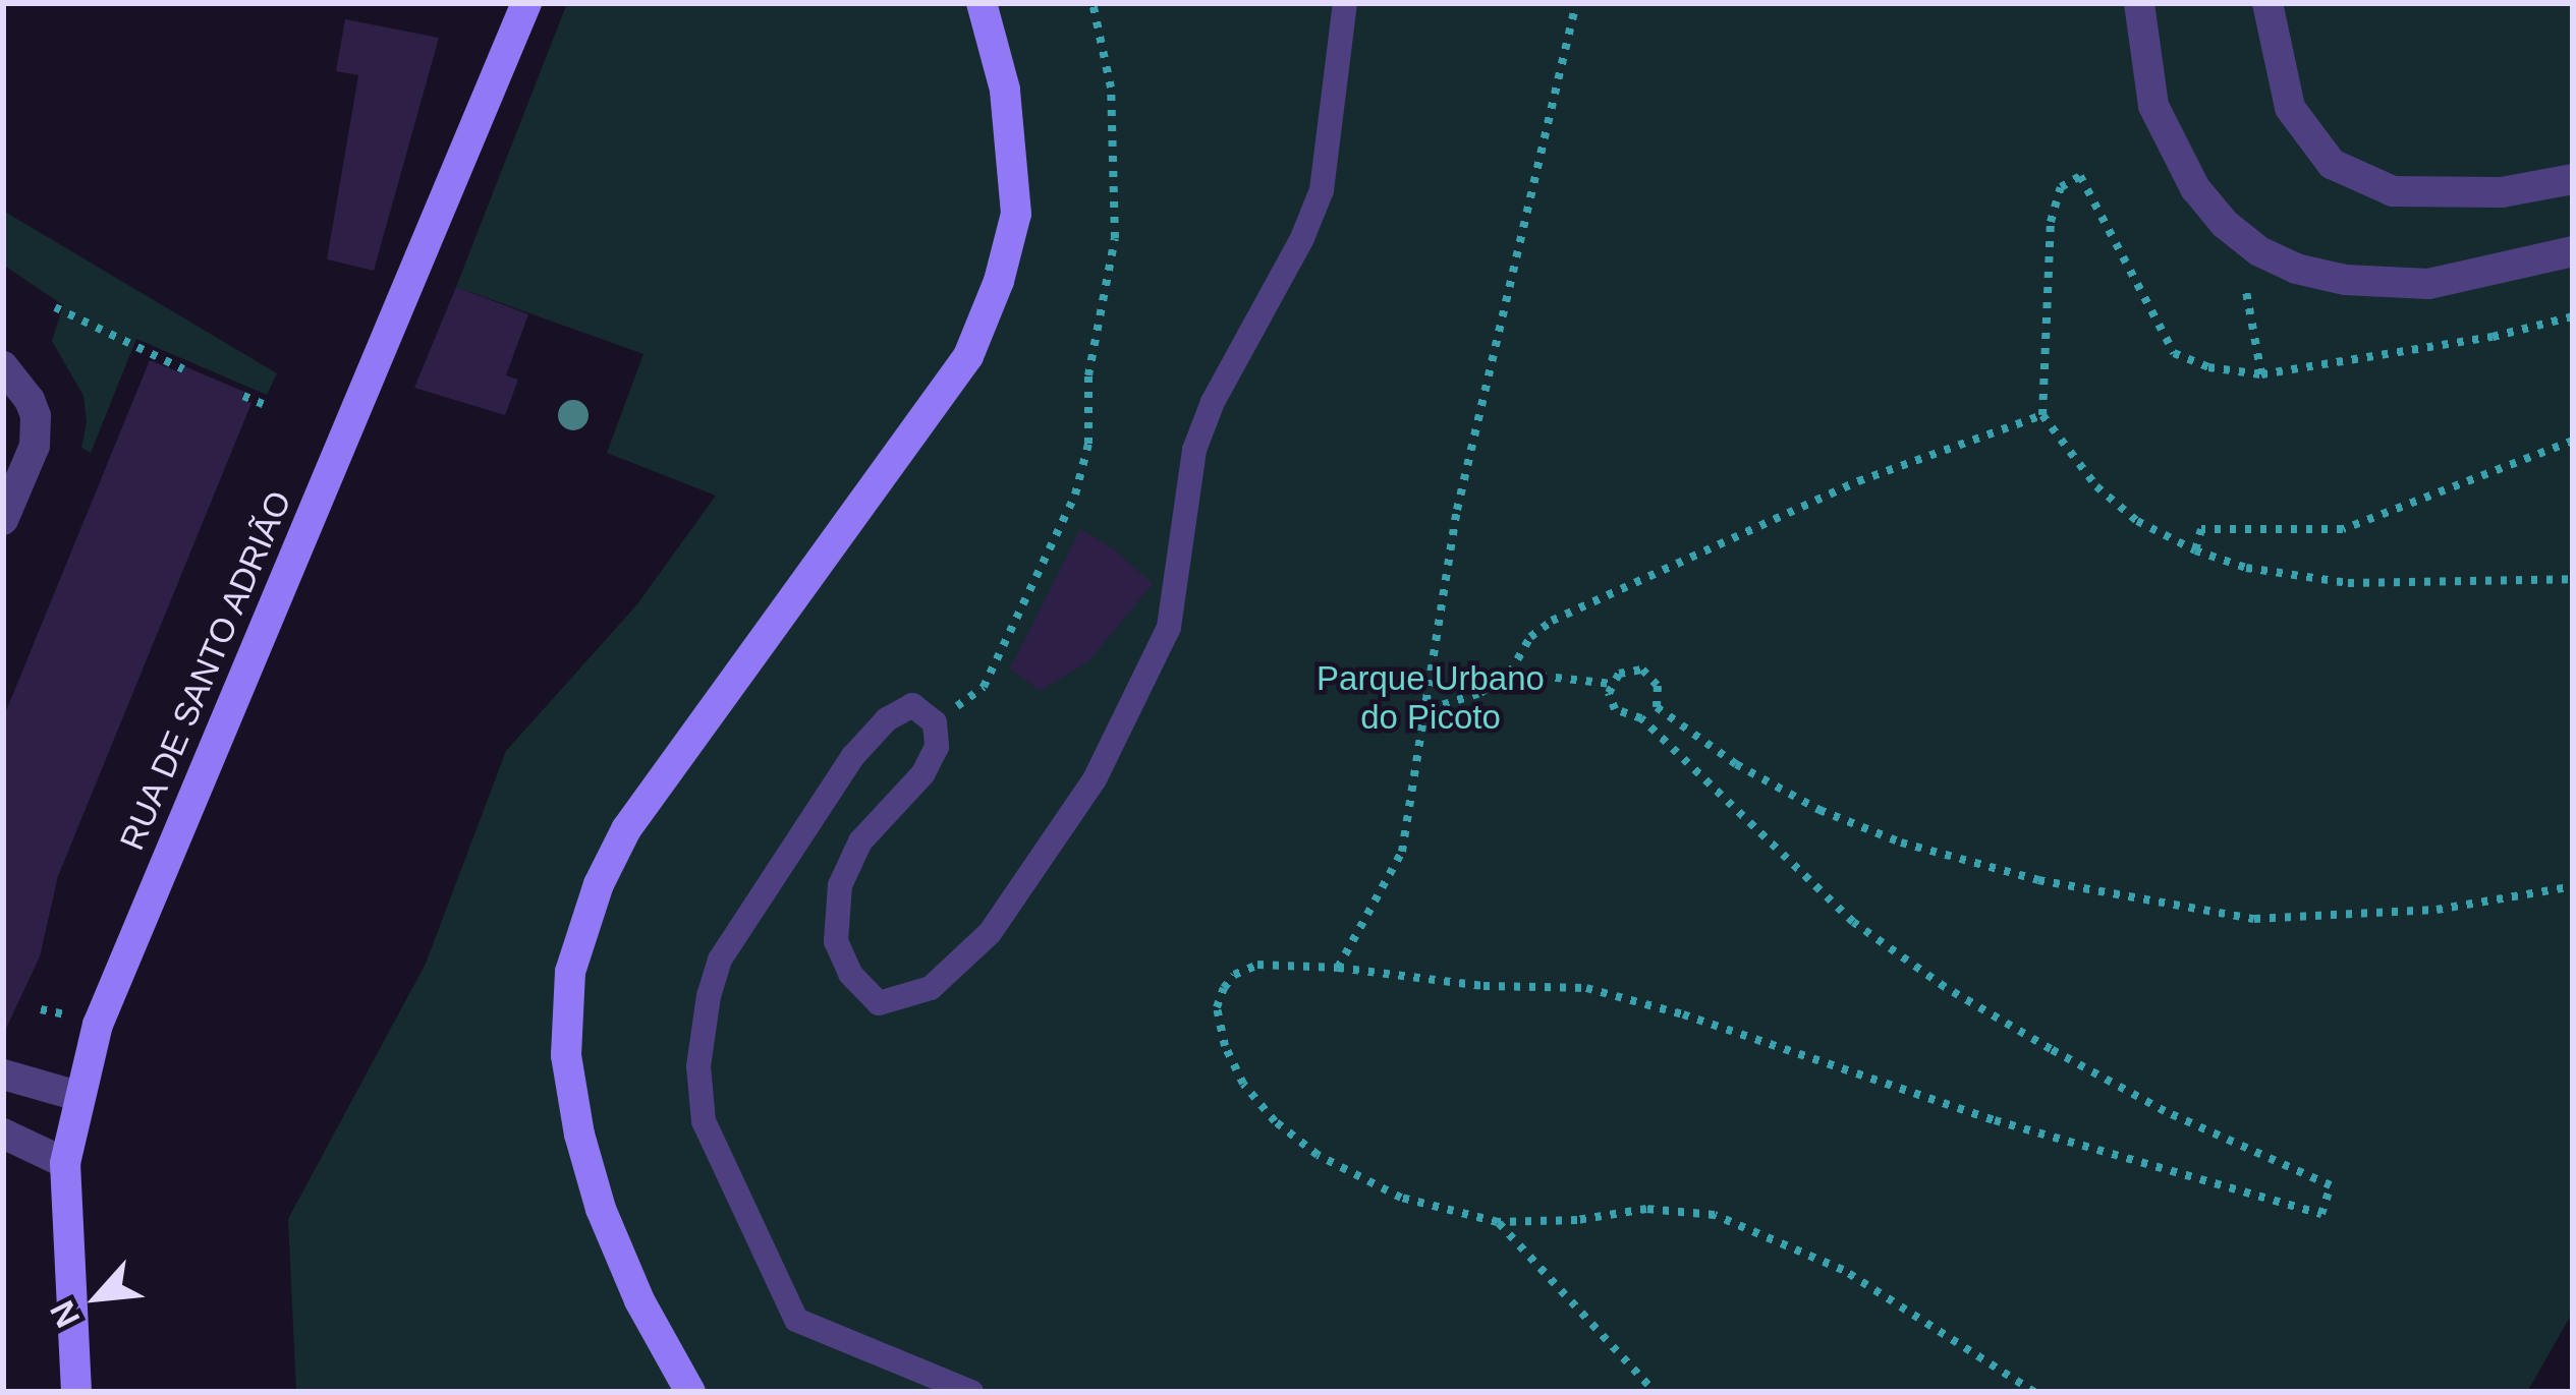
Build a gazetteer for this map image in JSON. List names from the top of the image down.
{
  "streets": {
    "street": ["RUA DE SANTO ADRIÃO"]
  },
  "parks": ["Parque Urbano do Picoto"],
  "north": "bottom left"
}
